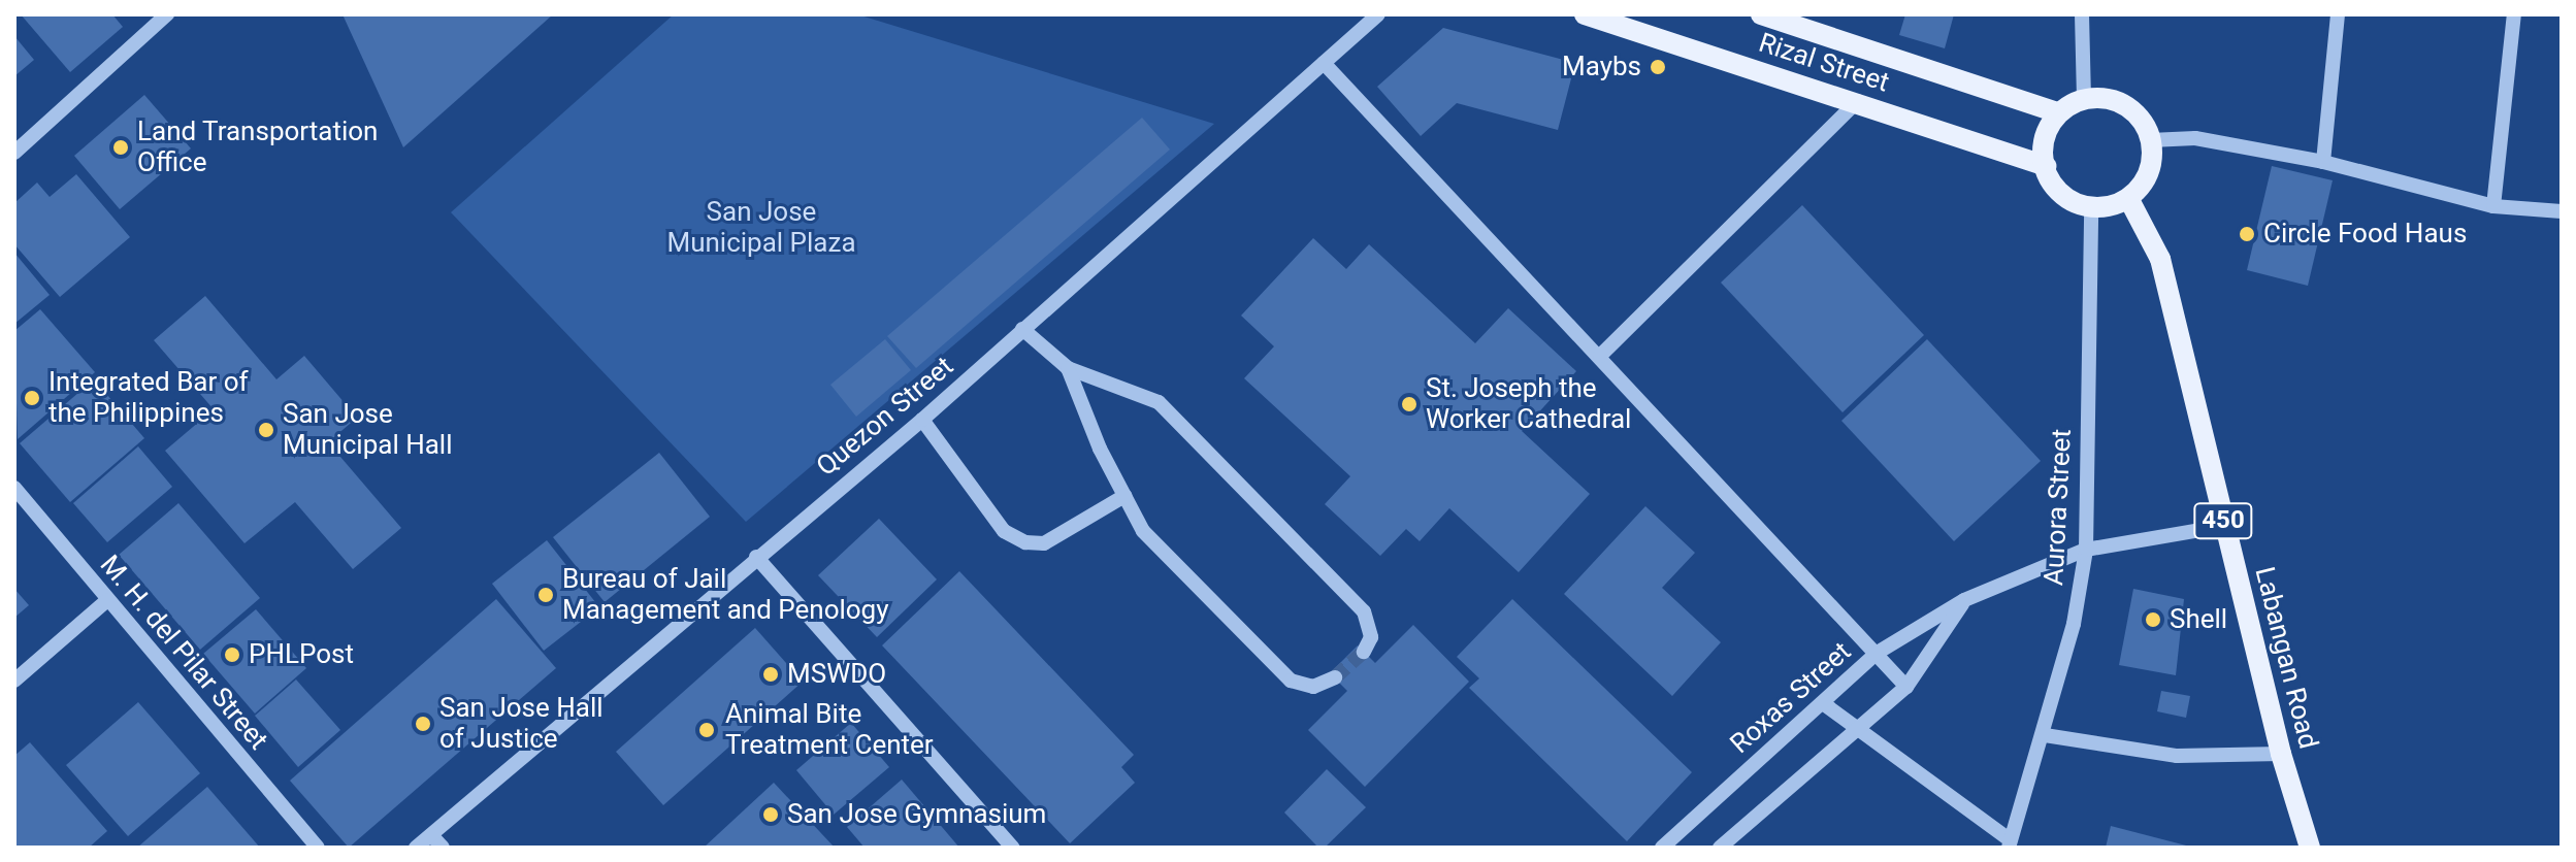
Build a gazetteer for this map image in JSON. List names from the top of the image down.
{
  "streets": {
    "main road": ["Rizal Street", "450", "Labangan Road"],
    "street": [
      "Quezon Street",
      "Aurora Street",
      "M. H. del Pilar Street",
      "Roxas Street"
    ]
  },
  "crossings": [
    ["Rizal Street", "Aurora Street"],
    ["Rizal Street", "Labangan Road"],
    ["Aurora Street", "Labangan Road"],
    ["Aurora Street", "Roxas Street"],
    ["Labangan Road", "Roxas Street"]
  ],
  "parks": ["San Jose Municipal Plaza"],
  "places": [
    "Maybs",
    "Land Transportation Office",
    "Circle Food Haus",
    "Integrated Bar of the Philippines",
    "St. Joseph the Worker Cathedral",
    "San Jose Municipal Hall",
    "Bureau of Jail Management and Penology",
    "Shell",
    "PHLPost",
    "MSWDO",
    "San Jose Hall of Justice",
    "Animal Bite Treatment Center",
    "San Jose Gymnasium"
  ]
}
